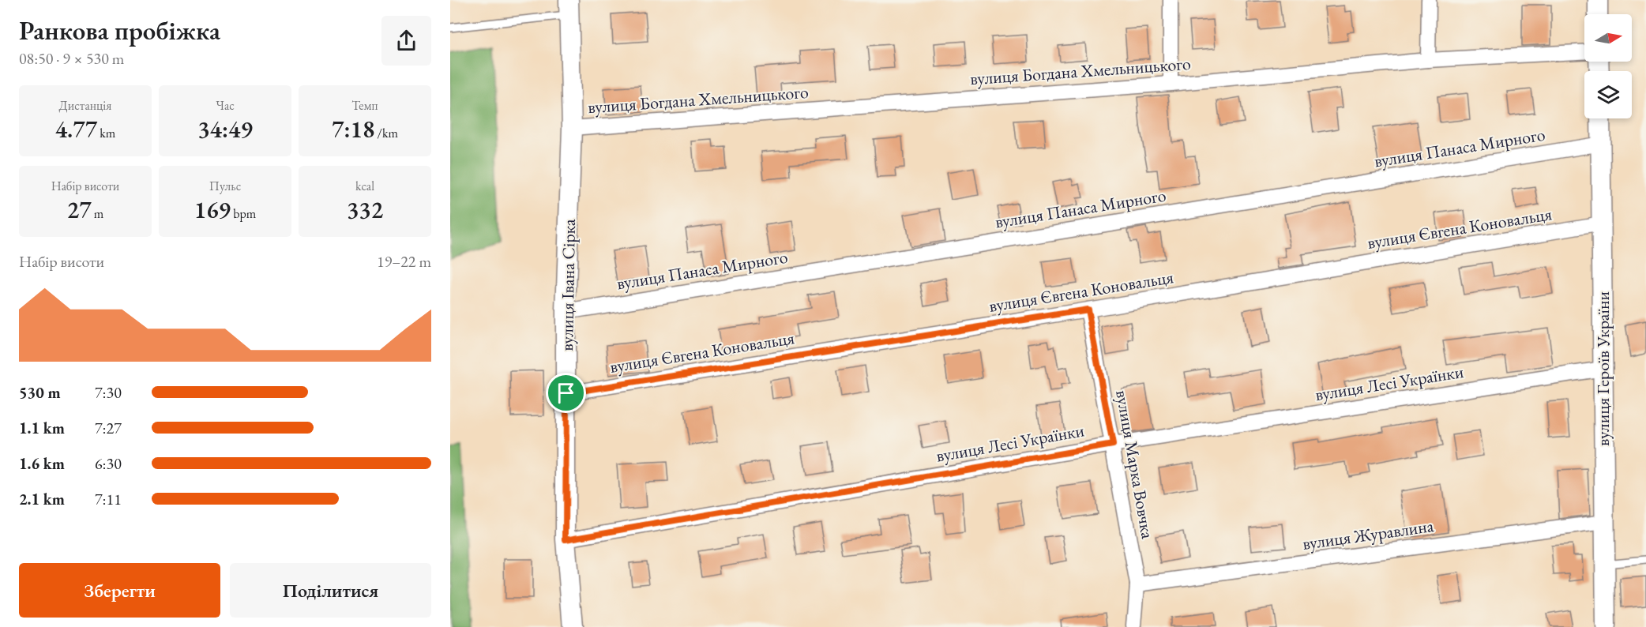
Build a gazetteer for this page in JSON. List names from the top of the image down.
{
  "streets": {
    "street": [
      "вулиця Богдана Хмельницького",
      "вулиця Панаса Мирного",
      "вулиця Євгена Коновальця",
      "вулиця Івана Сірка",
      "вулиця Героїв України",
      "вулиця Лесі Українки",
      "вулиця Марка Вовчка",
      "вулиця Журавлина"
    ]
  },
  "crossings": [
    ["вулиця Богдана Хмельницького", "вулиця Івана Сірка"],
    ["вулиця Панаса Мирного", "вулиця Івана Сірка"],
    ["вулиця Панаса Мирного", "вулиця Героїв України"],
    ["вулиця Євгена Коновальця", "вулиця Івана Сірка"],
    ["вулиця Євгена Коновальця", "вулиця Героїв України"],
    ["вулиця Євгена Коновальця", "вулиця Марка Вовчка"],
    ["вулиця Івана Сірка", "вулиця Лесі Українки"],
    ["вулиця Героїв України", "вулиця Лесі Українки"],
    ["вулиця Героїв України", "вулиця Журавлина"],
    ["вулиця Лесі Українки", "вулиця Марка Вовчка"],
    ["вулиця Марка Вовчка", "вулиця Журавлина"]
  ],
  "north": "right",
  "page": {
    "heading": ["Ранкова пробіжка", "08:50 · 9 × 530 m"],
    "stats": [
      ["Дистанція", "4.77 km"],
      ["Час", "34:49"],
      ["Темп", "7:18 /km"],
      ["Набір висоти", "27 m"],
      ["Пульс", "169 bpm"],
      ["kcal", "332"]
    ],
    "chart": ["Набір висоти", "19–22 m"],
    "list": [
      {
        "name": "530 m",
        "note": "7:30"
      },
      {
        "name": "1.1 km",
        "note": "7:27"
      },
      {
        "name": "1.6 km",
        "note": "6:30"
      },
      {
        "name": "2.1 km",
        "note": "7:11"
      }
    ],
    "buttons": ["Зберегти", "Поділитися"]
  }
}
